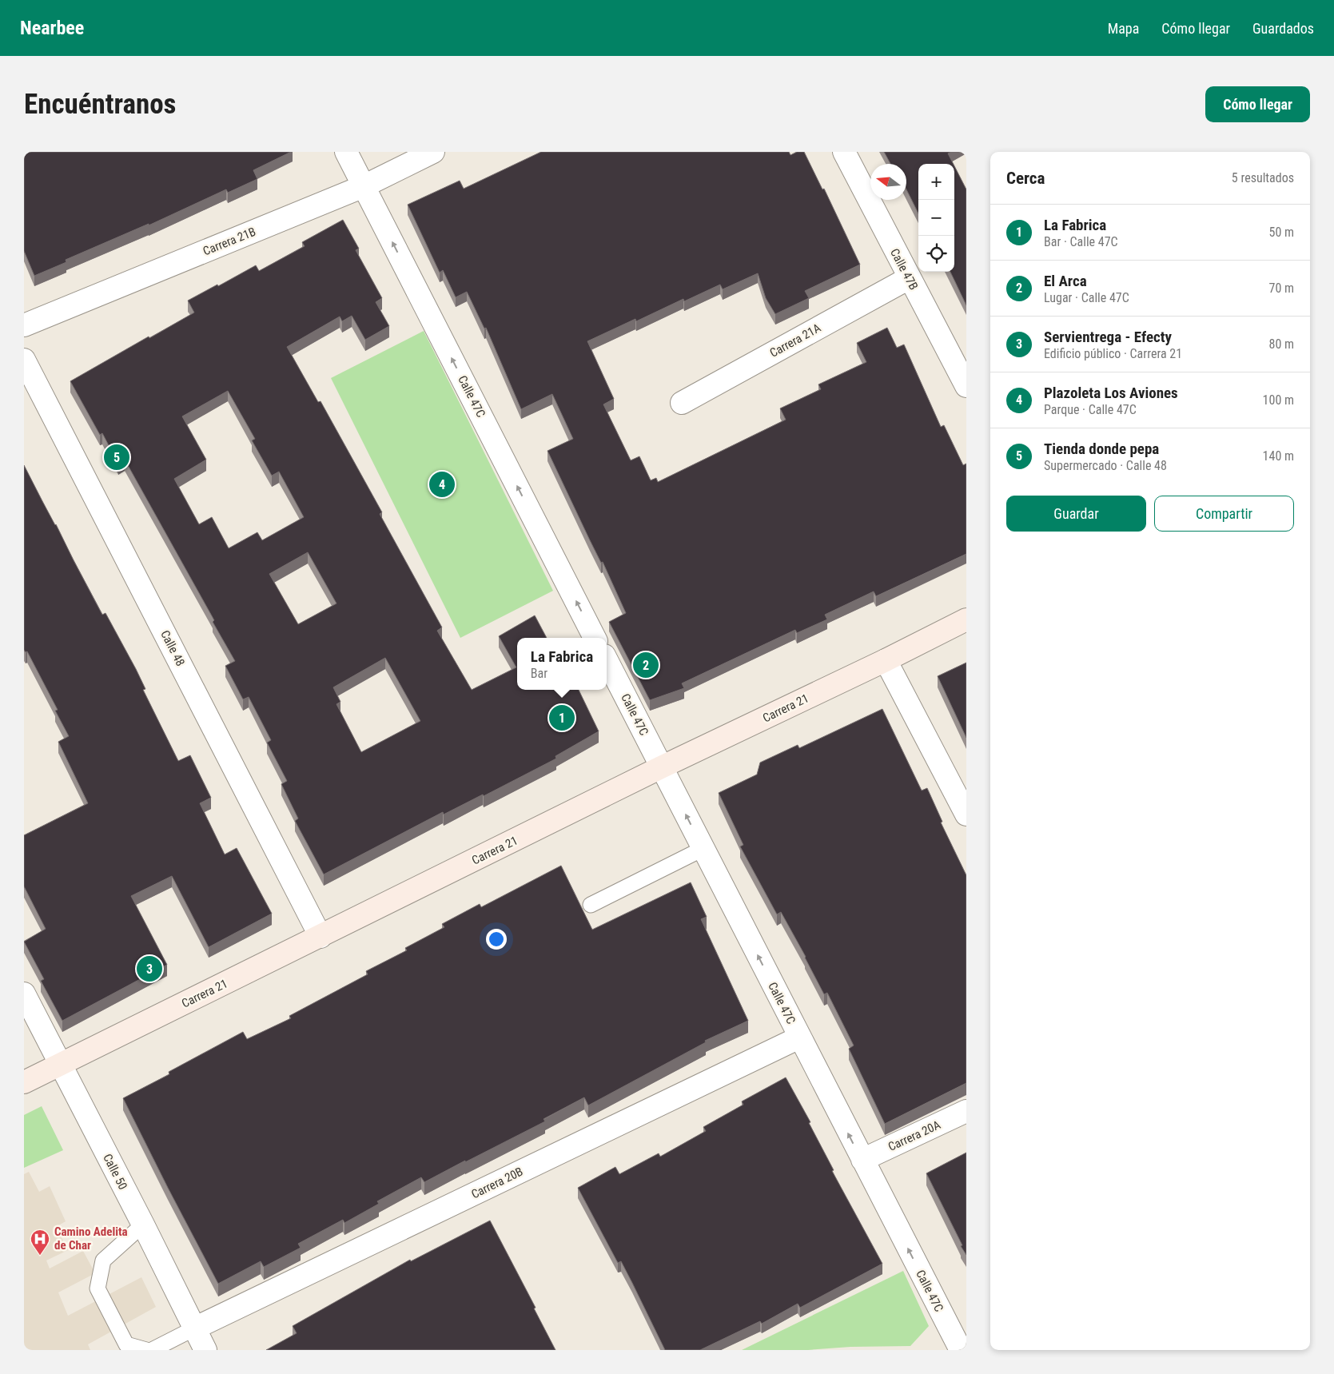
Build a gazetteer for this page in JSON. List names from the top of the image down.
{
  "streets": {
    "main road": ["Carrera 21"],
    "street": [
      "Carrera 21B",
      "Calle 47B",
      "Carrera 21A",
      "Calle 47C",
      "Calle 48",
      "Carrera 20A",
      "Calle 50",
      "Carrera 20B"
    ]
  },
  "crossings": [
    ["Carrera 21B", "Calle 47C"],
    ["Calle 47B", "Carrera 21A"],
    ["Calle 47C", "Carrera 21"],
    ["Calle 47C", "Carrera 20A"],
    ["Calle 47C", "Carrera 20B"],
    ["Calle 48", "Carrera 21"],
    ["Carrera 21", "Calle 50"],
    ["Calle 50", "Carrera 20B"]
  ],
  "one_way": ["Calle 47C"],
  "places": {
    "hospital": ["Camino Adelita de Char"]
  },
  "north": "left",
  "page": {
    "header": "Nearbee",
    "nav": ["Mapa", "Cómo llegar", "Guardados"],
    "buttons": [
      "Cómo llegar",
      ["Guardar", "Compartir"]
    ],
    "title": "Encuéntranos",
    "heading": ["Cerca", "5 resultados"],
    "map_buttons": ["+", "−"],
    "list": [
      {
        "mark": "1",
        "name": "La Fabrica",
        "note": "Bar · Calle 47C",
        "value": "50 m"
      },
      {
        "mark": "2",
        "name": "El Arca",
        "note": "Lugar · Calle 47C",
        "value": "70 m"
      },
      {
        "mark": "3",
        "name": "Servientrega - Efecty",
        "note": "Edificio público · Carrera 21",
        "value": "80 m"
      },
      {
        "mark": "4",
        "name": "Plazoleta Los Aviones",
        "note": "Parque · Calle 47C",
        "value": "100 m"
      },
      {
        "mark": "5",
        "name": "Tienda donde pepa",
        "note": "Supermercado · Calle 48",
        "value": "140 m"
      }
    ],
    "pins": [
      "5",
      "4",
      "2",
      "1",
      "3"
    ],
    "popup": ["La Fabrica", "Bar"]
  }
}
